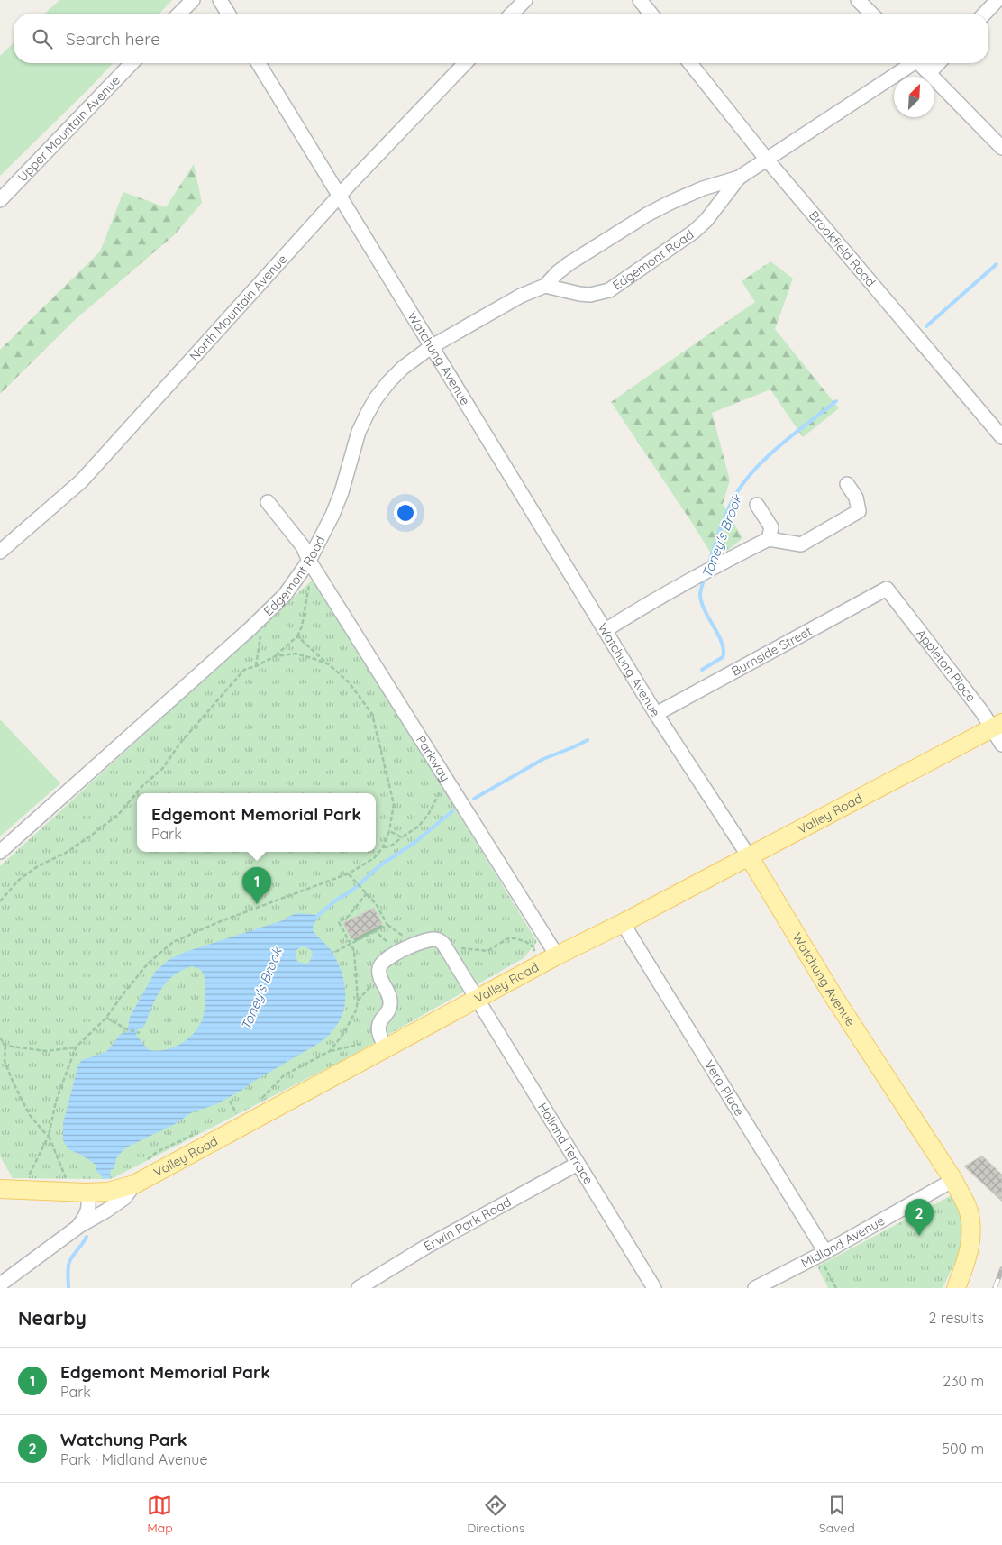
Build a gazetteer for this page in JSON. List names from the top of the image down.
{
  "streets": {
    "main road": ["Watchung Avenue", "Valley Road"],
    "street": [
      "Upper Mountain Avenue",
      "Brookfield Road",
      "Edgemont Road",
      "North Mountain Avenue",
      "Burnside Street",
      "Appleton Place",
      "Parkway",
      "Vera Place",
      "Holland Terrace",
      "Erwin Park Road",
      "Midland Avenue"
    ]
  },
  "crossings": [
    ["Brookfield Road", "Edgemont Road"],
    ["Edgemont Road", "Watchung Avenue"],
    ["Edgemont Road", "Parkway"],
    ["North Mountain Avenue", "Watchung Avenue"],
    ["Watchung Avenue", "Burnside Street"],
    ["Watchung Avenue", "Valley Road"],
    ["Watchung Avenue", "Midland Avenue"],
    ["Burnside Street", "Appleton Place"],
    ["Appleton Place", "Valley Road"],
    ["Parkway", "Valley Road"],
    ["Valley Road", "Vera Place"],
    ["Valley Road", "Holland Terrace"],
    ["Vera Place", "Midland Avenue"],
    ["Holland Terrace", "Erwin Park Road"]
  ],
  "water": ["Toney's Brook"],
  "north": "top right",
  "page": {
    "search": "Search here",
    "popup": ["Edgemont Memorial Park", "Park"],
    "pins": ["1", "2"],
    "heading": ["Nearby", "2 results"],
    "list": [
      {
        "mark": "1",
        "name": "Edgemont Memorial Park",
        "note": "Park",
        "value": "230 m"
      },
      {
        "mark": "2",
        "name": "Watchung Park",
        "note": "Park · Midland Avenue",
        "value": "500 m"
      }
    ],
    "nav": ["Map", "Directions", "Saved"]
  }
}
